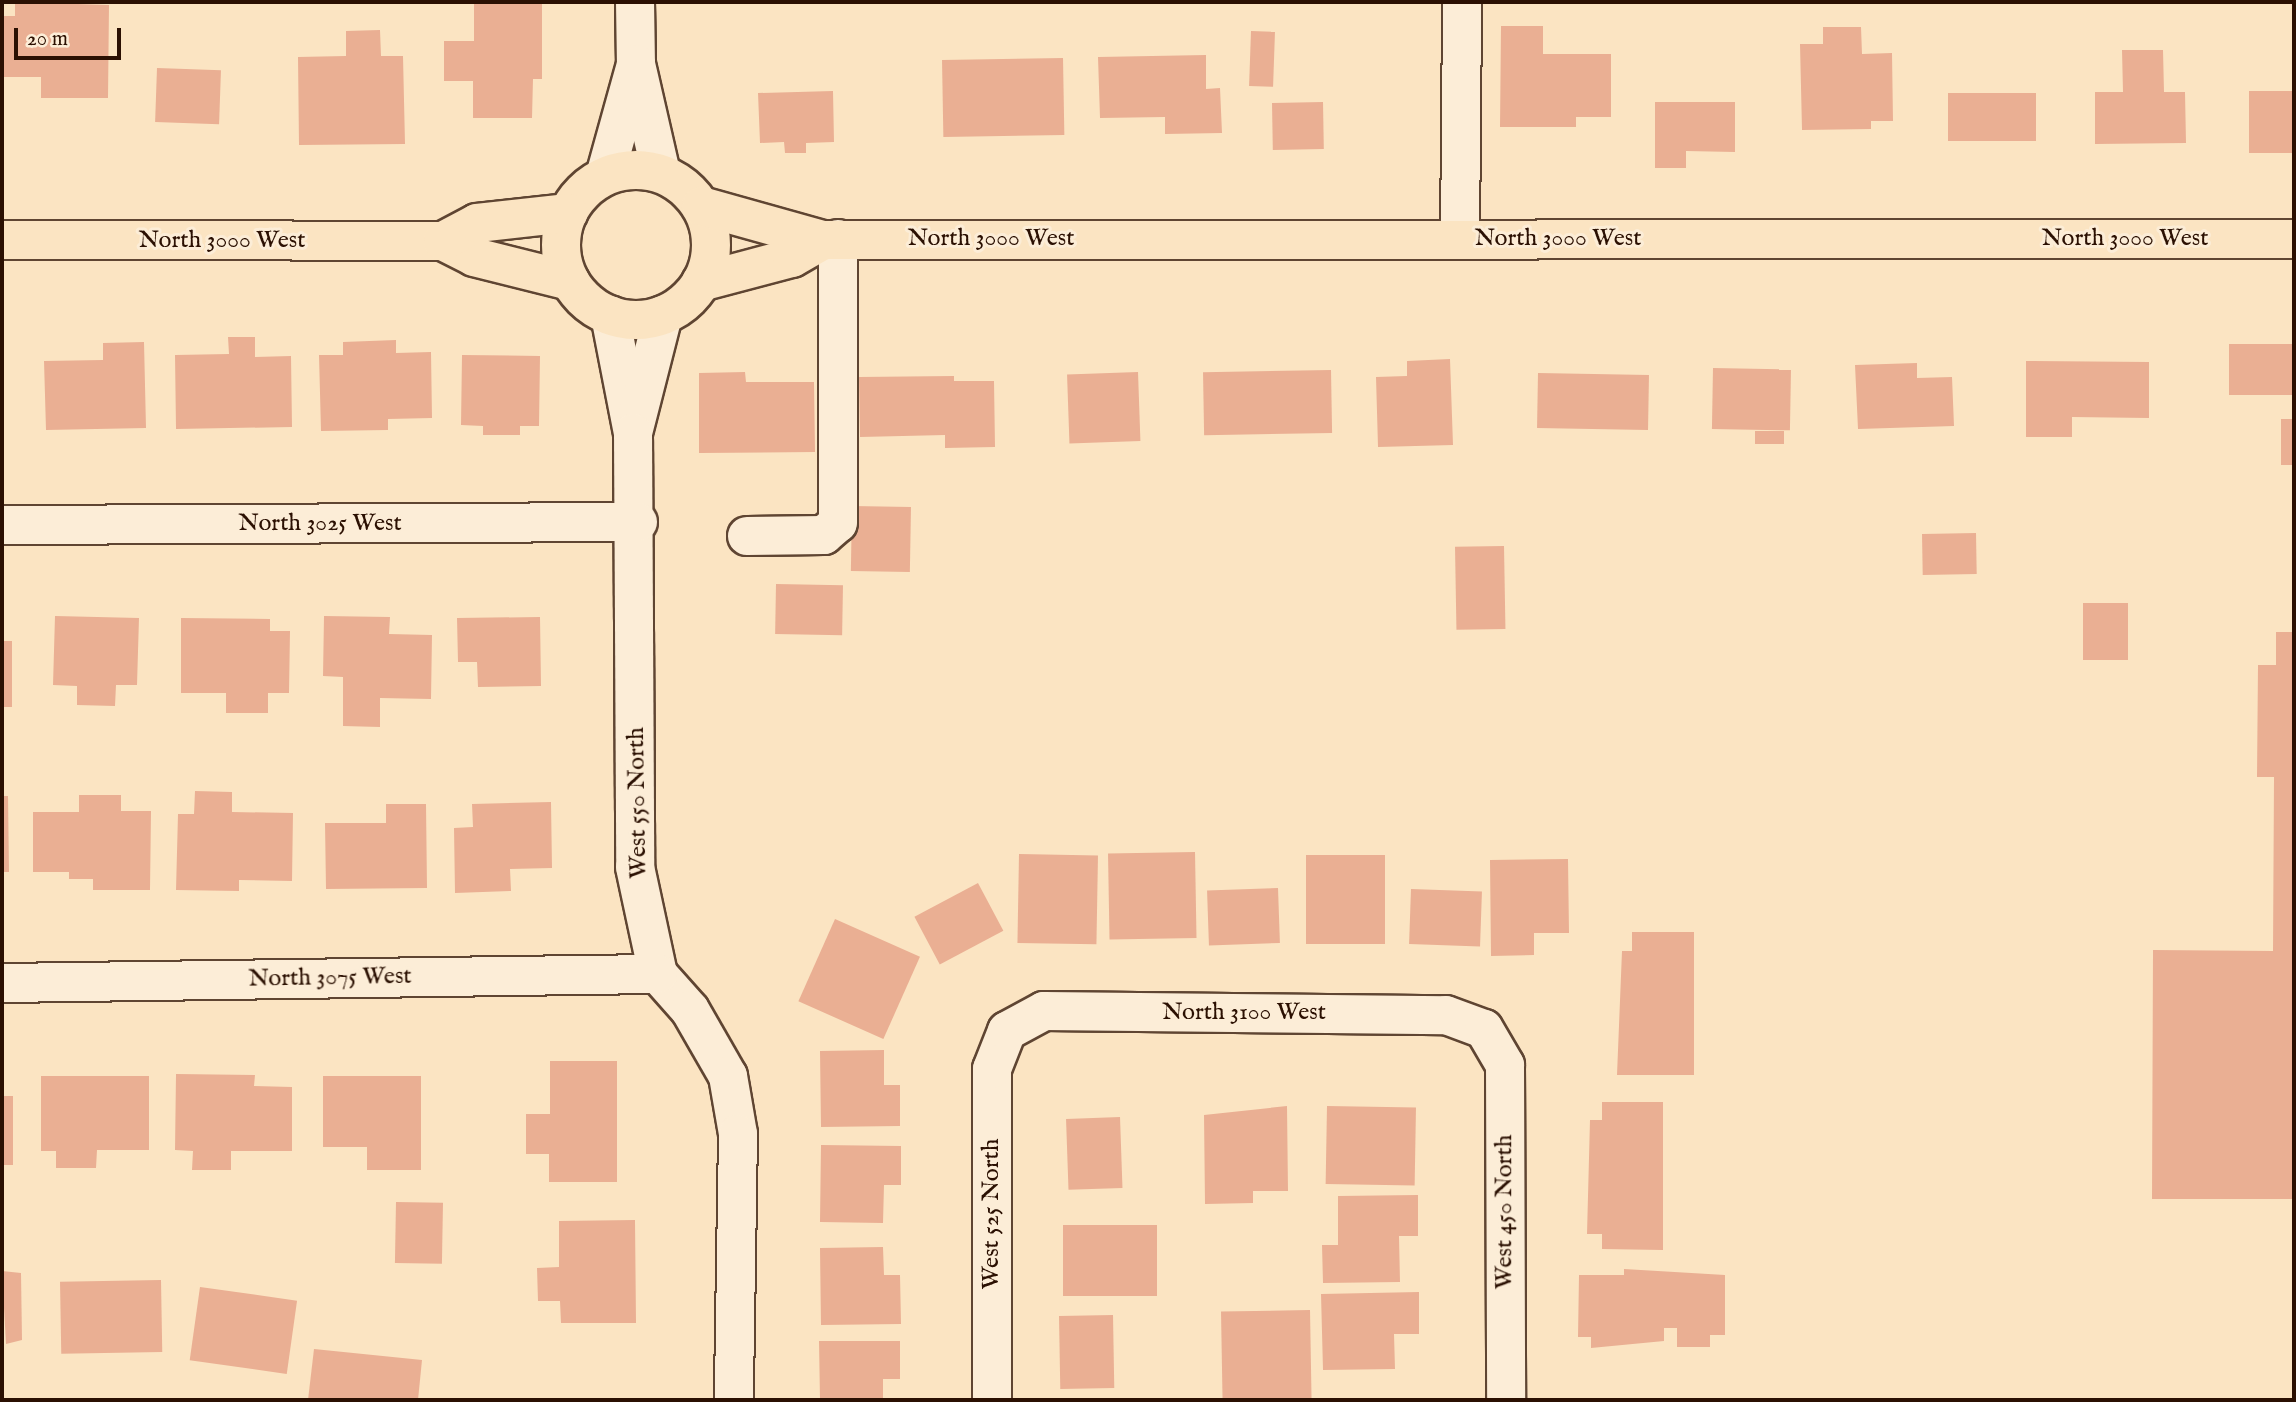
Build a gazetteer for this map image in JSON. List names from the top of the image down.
{
  "streets": {
    "main road": ["North 3000 West"],
    "street": [
      "North 3025 West",
      "West 550 North",
      "North 3075 West",
      "North 3100 West",
      "West 450 North",
      "West 525 North"
    ]
  },
  "crossings": [
    ["North 3000 West", "West 550 North"],
    ["North 3025 West", "West 550 North"],
    ["West 550 North", "North 3075 West"],
    ["North 3100 West", "West 450 North"],
    ["North 3100 West", "West 525 North"]
  ],
  "scale_bar": "20 m"
}
